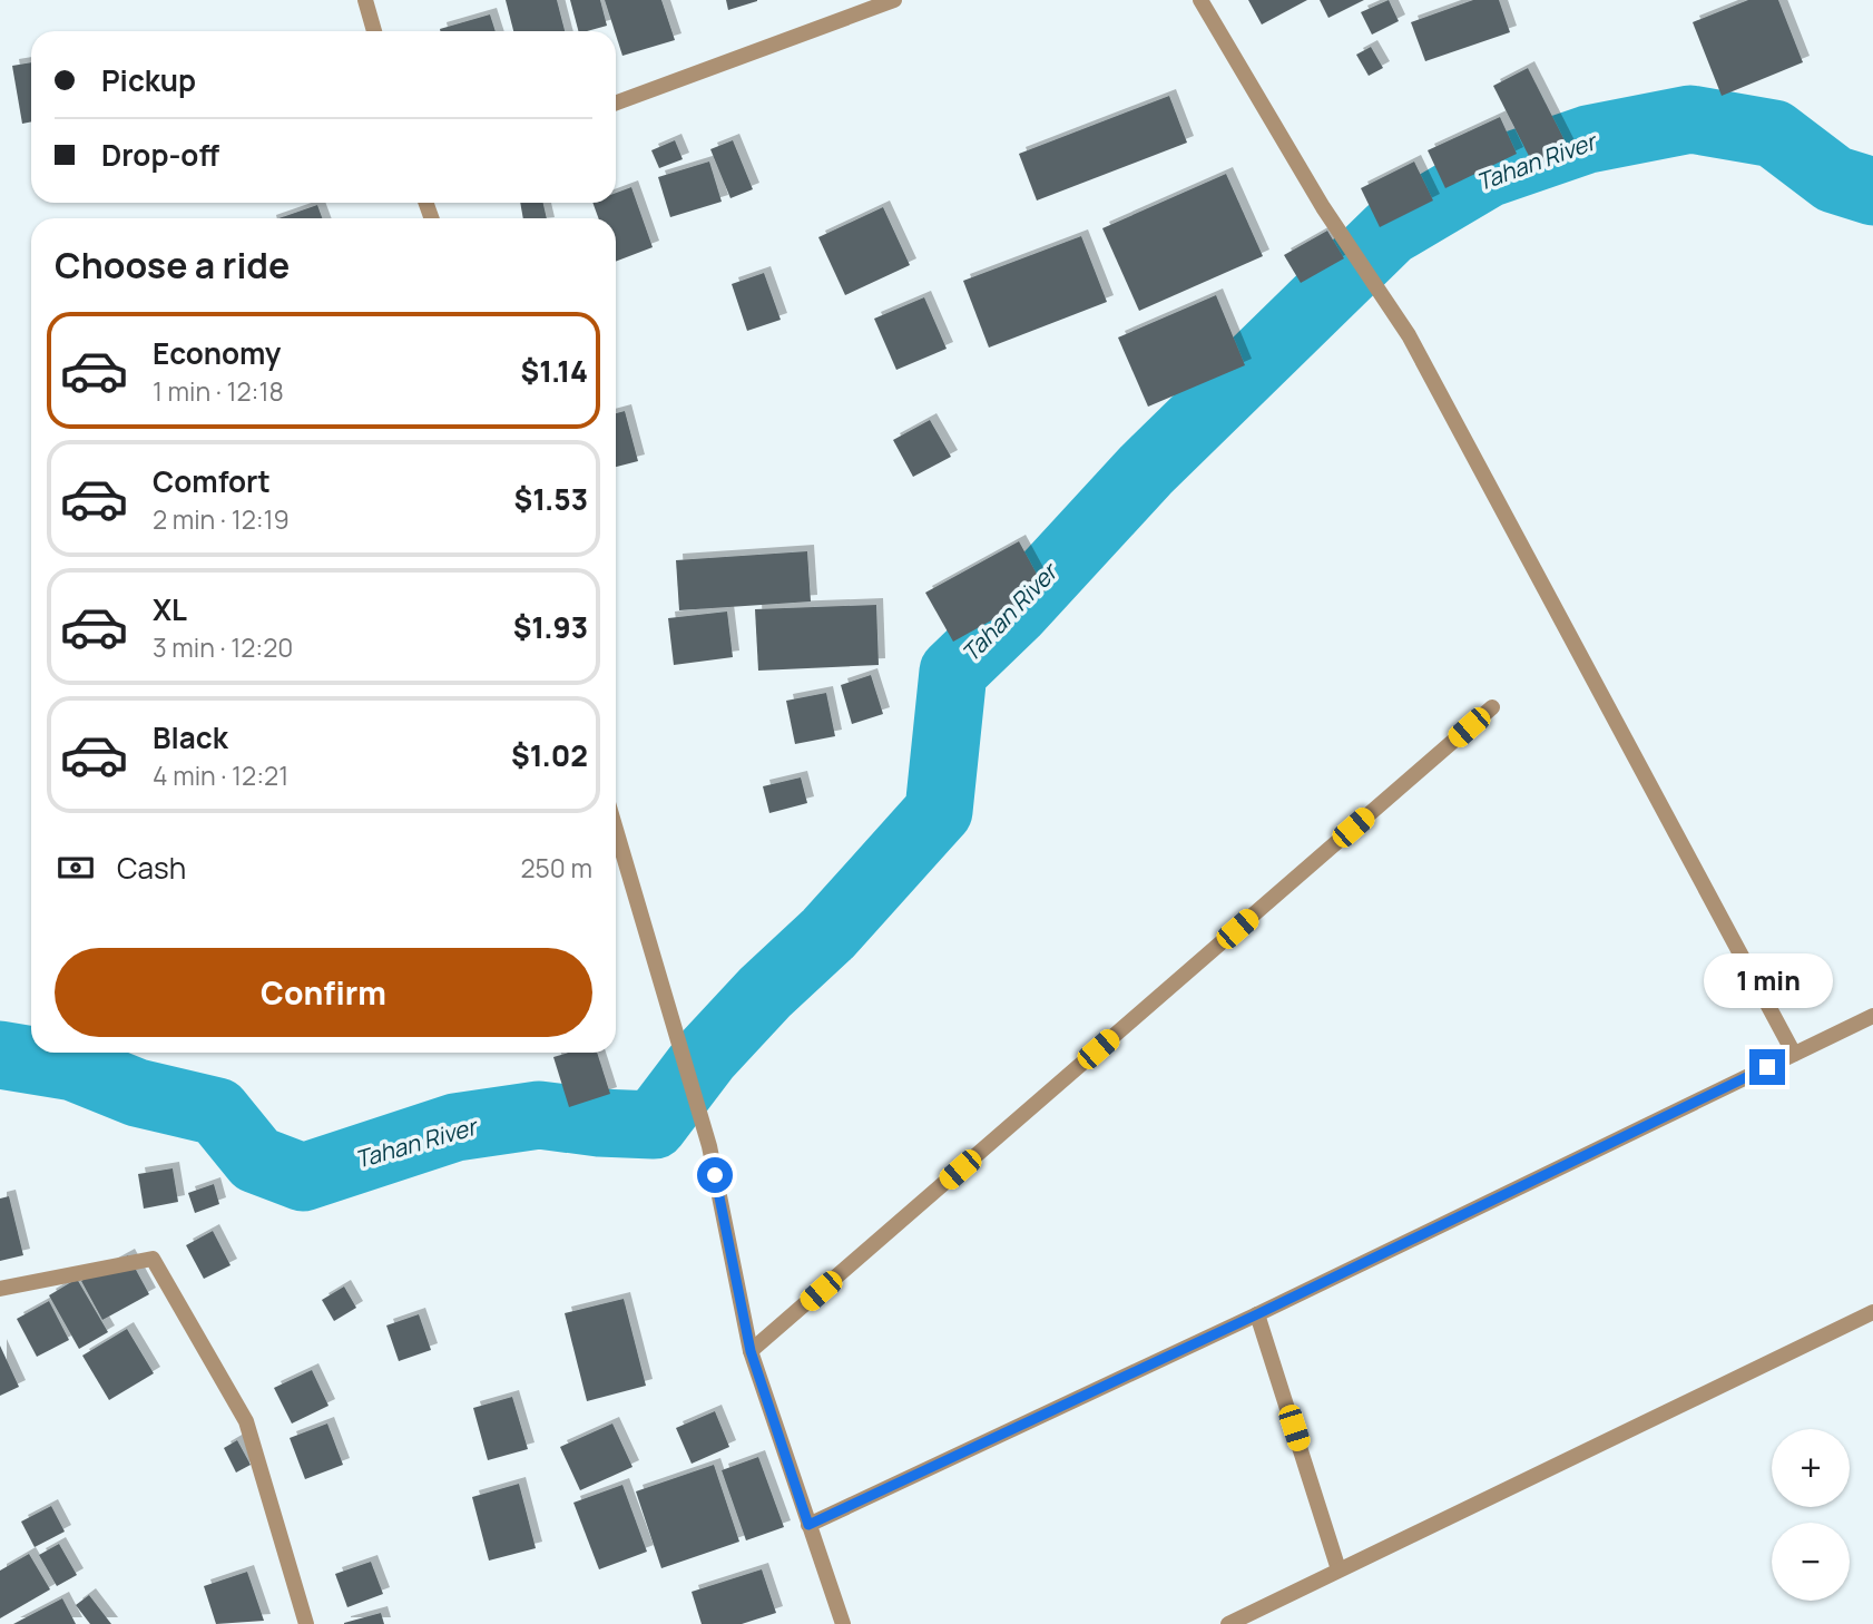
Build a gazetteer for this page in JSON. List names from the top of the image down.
{
  "water": ["Tahan River"],
  "page": {
    "banner": ["Pickup", "Drop-off"],
    "heading": "Choose a ride",
    "list": [
      {
        "name": "Economy",
        "note": "1 min · 12:18",
        "value": "$1.14"
      },
      {
        "name": "Comfort",
        "note": "2 min · 12:19",
        "value": "$1.53"
      },
      {
        "name": "XL",
        "note": "3 min · 12:20",
        "value": "$1.93"
      },
      {
        "name": "Black",
        "note": "4 min · 12:21",
        "value": "$1.02"
      }
    ],
    "pay": ["Cash", "250 m"],
    "buttons": "Confirm",
    "bubble": "1 min",
    "map_buttons": ["+", "−"]
  }
}
